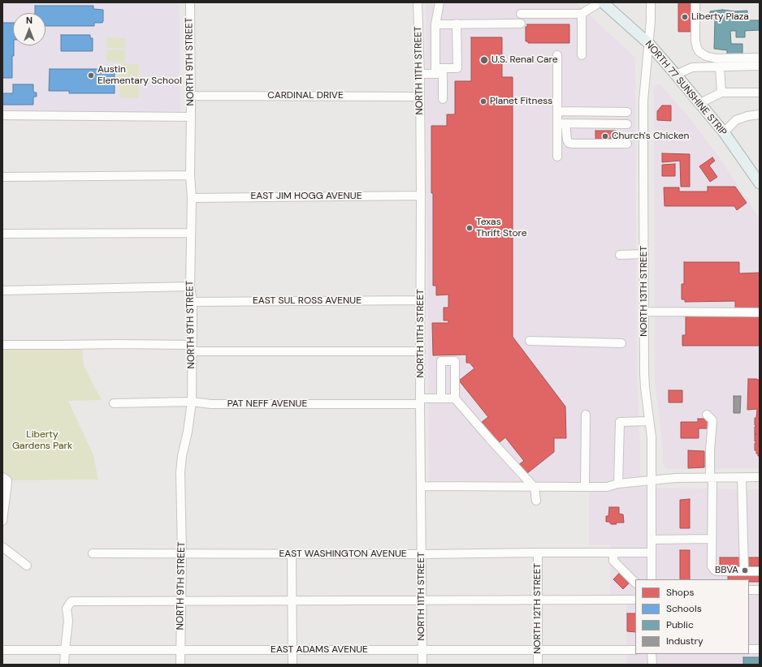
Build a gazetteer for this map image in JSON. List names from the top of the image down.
{
  "streets": {
    "main road": ["NORTH 77 SUNSHINE STRIP"],
    "street": [
      "NORTH 9TH STREET",
      "NORTH 11TH STREET",
      "CARDINAL DRIVE",
      "EAST JIM HOGG AVENUE",
      "NORTH 13TH STREET",
      "EAST SUL ROSS AVENUE",
      "PAT NEFF AVENUE",
      "EAST WASHINGTON AVENUE",
      "NORTH 12TH STREET",
      "EAST ADAMS AVENUE"
    ]
  },
  "crossings": [
    ["NORTH 9TH STREET", "CARDINAL DRIVE"],
    ["NORTH 9TH STREET", "EAST JIM HOGG AVENUE"],
    ["NORTH 9TH STREET", "EAST SUL ROSS AVENUE"],
    ["NORTH 9TH STREET", "PAT NEFF AVENUE"],
    ["NORTH 9TH STREET", "EAST WASHINGTON AVENUE"],
    ["NORTH 9TH STREET", "EAST ADAMS AVENUE"],
    ["NORTH 11TH STREET", "CARDINAL DRIVE"],
    ["NORTH 11TH STREET", "EAST JIM HOGG AVENUE"],
    ["NORTH 11TH STREET", "EAST SUL ROSS AVENUE"],
    ["NORTH 11TH STREET", "PAT NEFF AVENUE"],
    ["NORTH 11TH STREET", "EAST WASHINGTON AVENUE"],
    ["NORTH 11TH STREET", "EAST ADAMS AVENUE"],
    ["NORTH 77 SUNSHINE STRIP", "NORTH 13TH STREET"],
    ["NORTH 13TH STREET", "EAST WASHINGTON AVENUE"],
    ["EAST WASHINGTON AVENUE", "NORTH 12TH STREET"],
    ["NORTH 12TH STREET", "EAST ADAMS AVENUE"]
  ],
  "parks": ["Liberty Gardens Park"],
  "places": [
    "Liberty Plaza",
    "U.S. Renal Care",
    "Austin Elementary School",
    "Planet Fitness",
    "Church's Chicken",
    "Texas Thrift Store",
    "BBVA"
  ],
  "legend": [
    "Shops",
    "Schools",
    "Public",
    "Industry"
  ],
  "north": "top"
}
